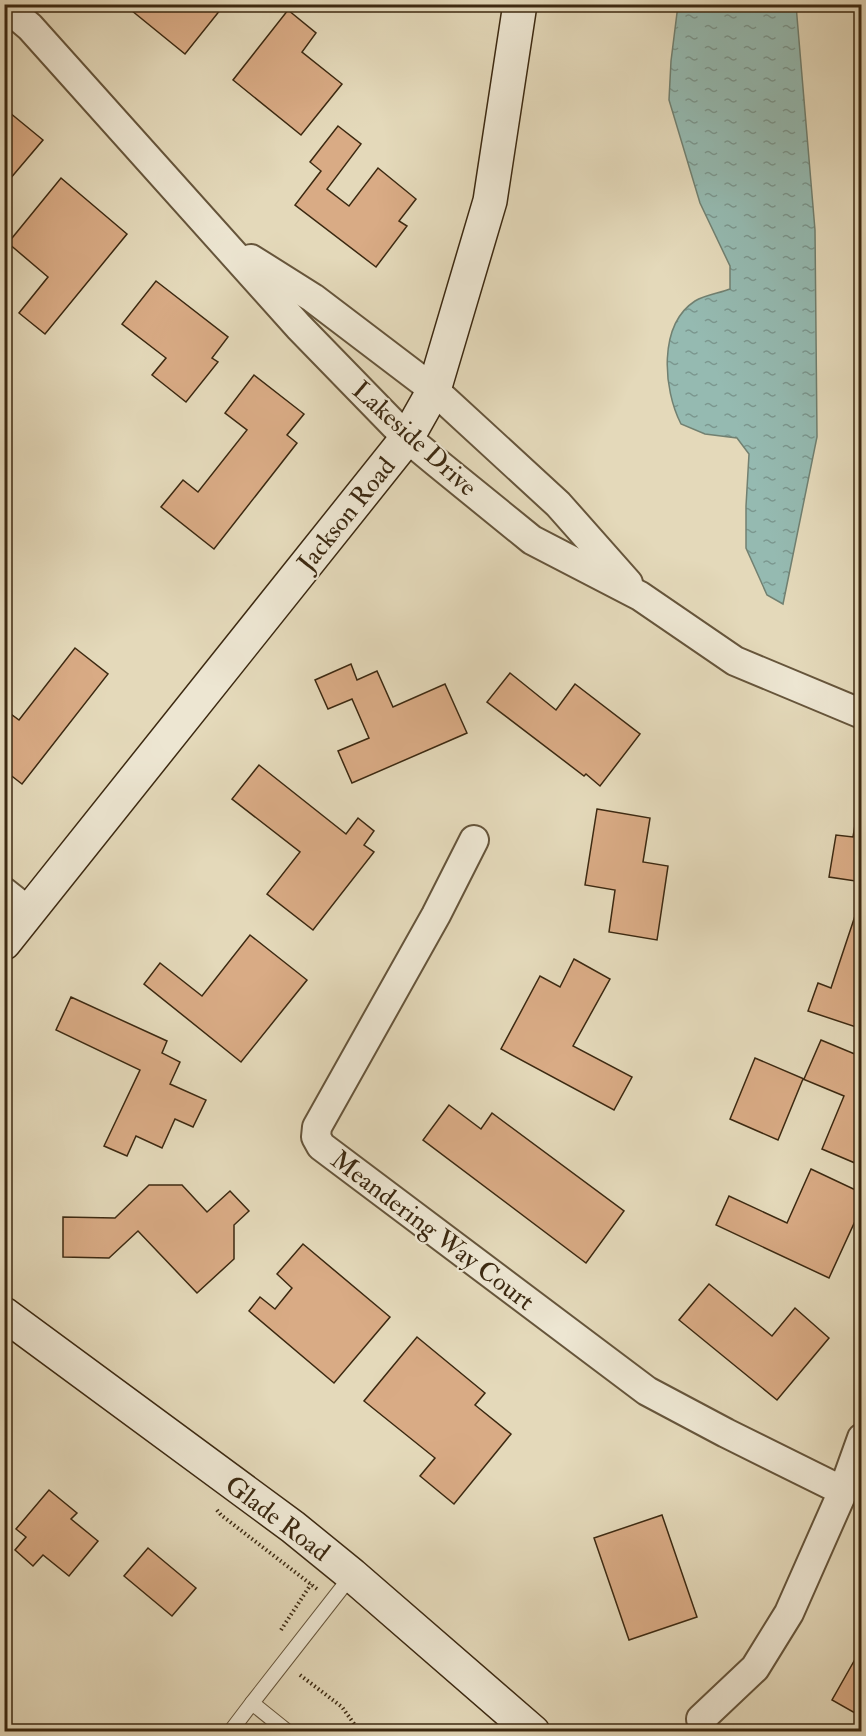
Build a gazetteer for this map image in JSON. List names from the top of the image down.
{
  "streets": {
    "main road": ["Jackson Road", "Glade Road"],
    "street": ["Lakeside Drive", "Meandering Way Court"]
  },
  "crossings": [
    ["Lakeside Drive", "Jackson Road"]
  ]
}
